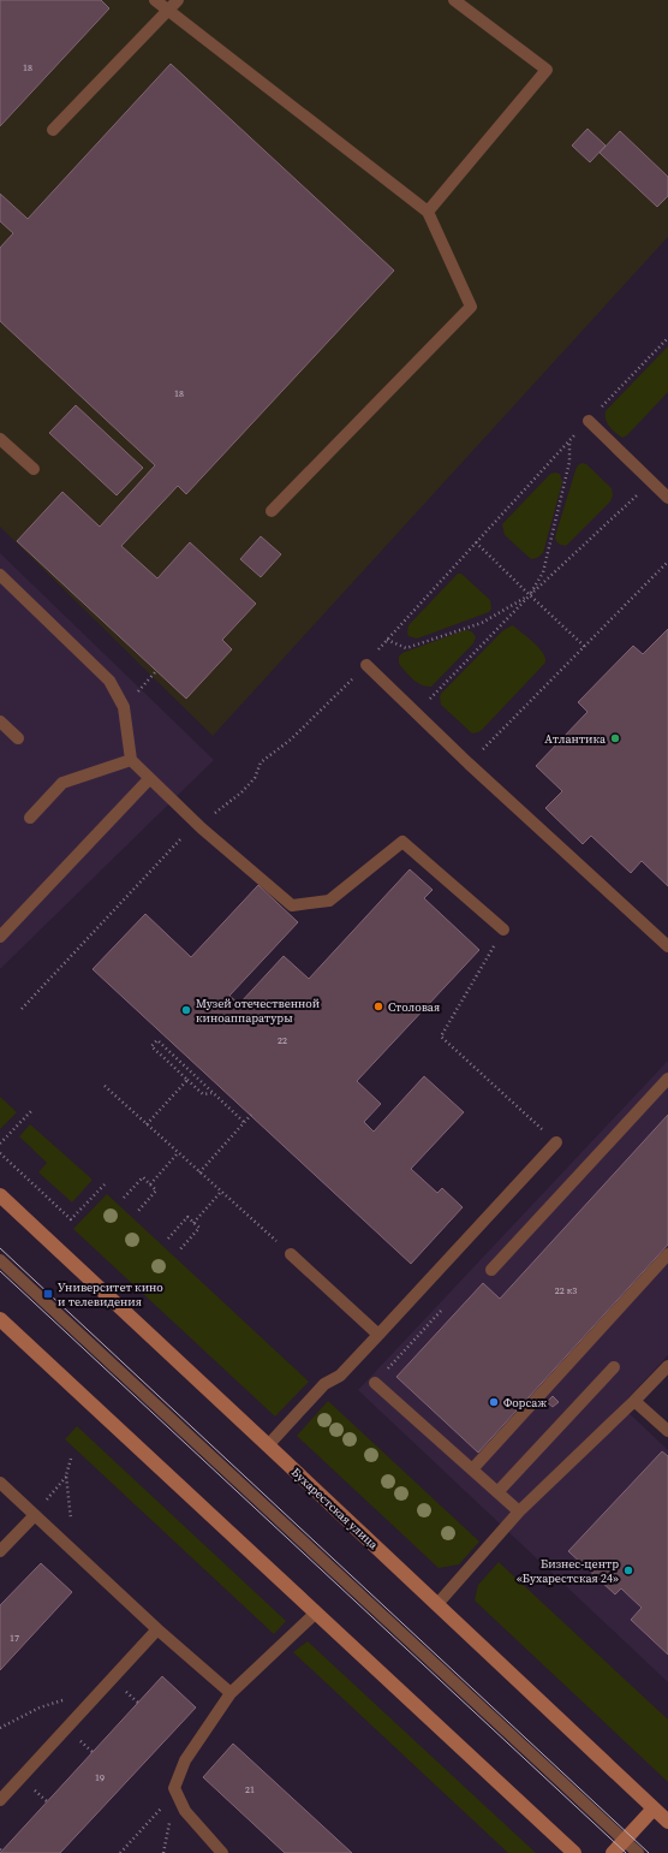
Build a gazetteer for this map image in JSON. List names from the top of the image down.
{
  "streets": {
    "main road": ["Бухарестская улица"]
  },
  "places": {
    "other": [
      "Атлантика",
      "Столовая",
      "Музей отечественной киноаппаратуры",
      "Форсаж",
      "Бизнес-центр «Бухарестская 24»"
    ],
    "transit": ["Университет кино и телевидения"]
  },
  "house_numbers": [
    "18",
    "18",
    "22",
    "22 к3",
    "17",
    "19",
    "21"
  ]
}
